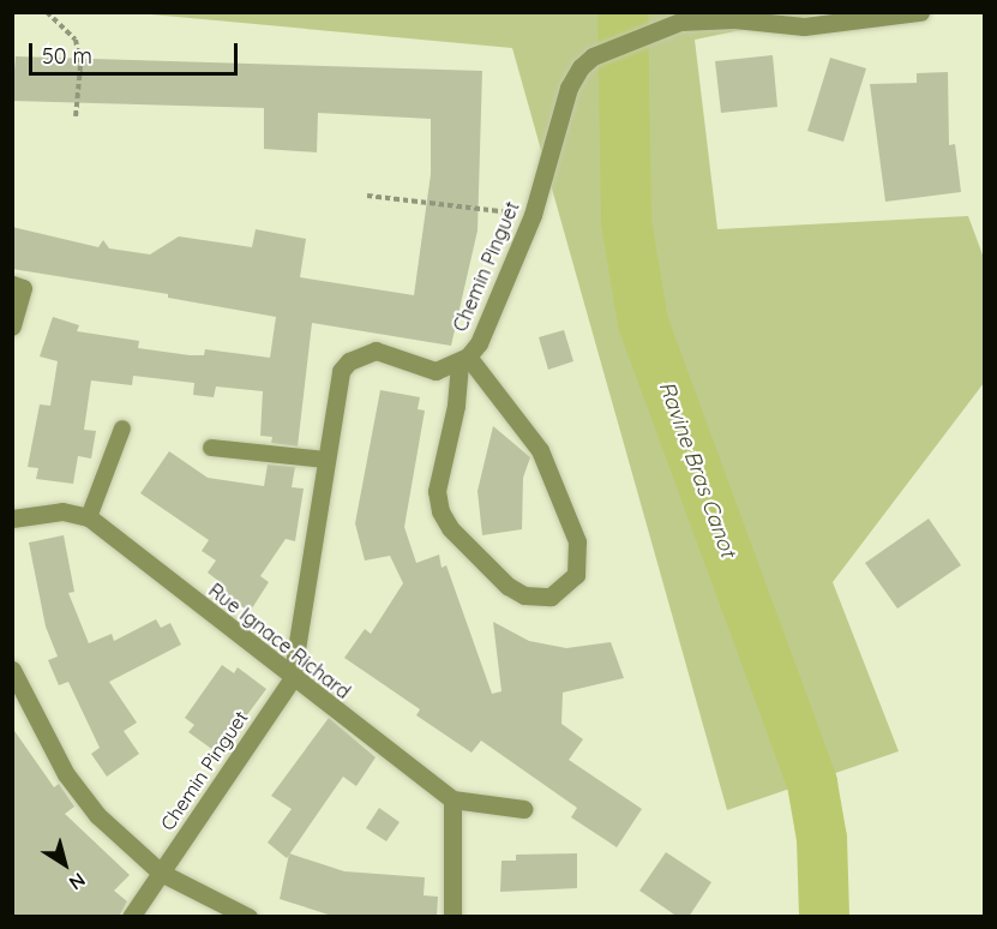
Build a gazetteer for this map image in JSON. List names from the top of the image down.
{
  "streets": {
    "street": ["Chemin Pinguet", "Rue Ignace Richard"]
  },
  "crossings": [
    ["Chemin Pinguet", "Rue Ignace Richard"]
  ],
  "water": ["Ravine Bras Canot"],
  "scale_bar": "50 m",
  "north": "bottom right"
}
